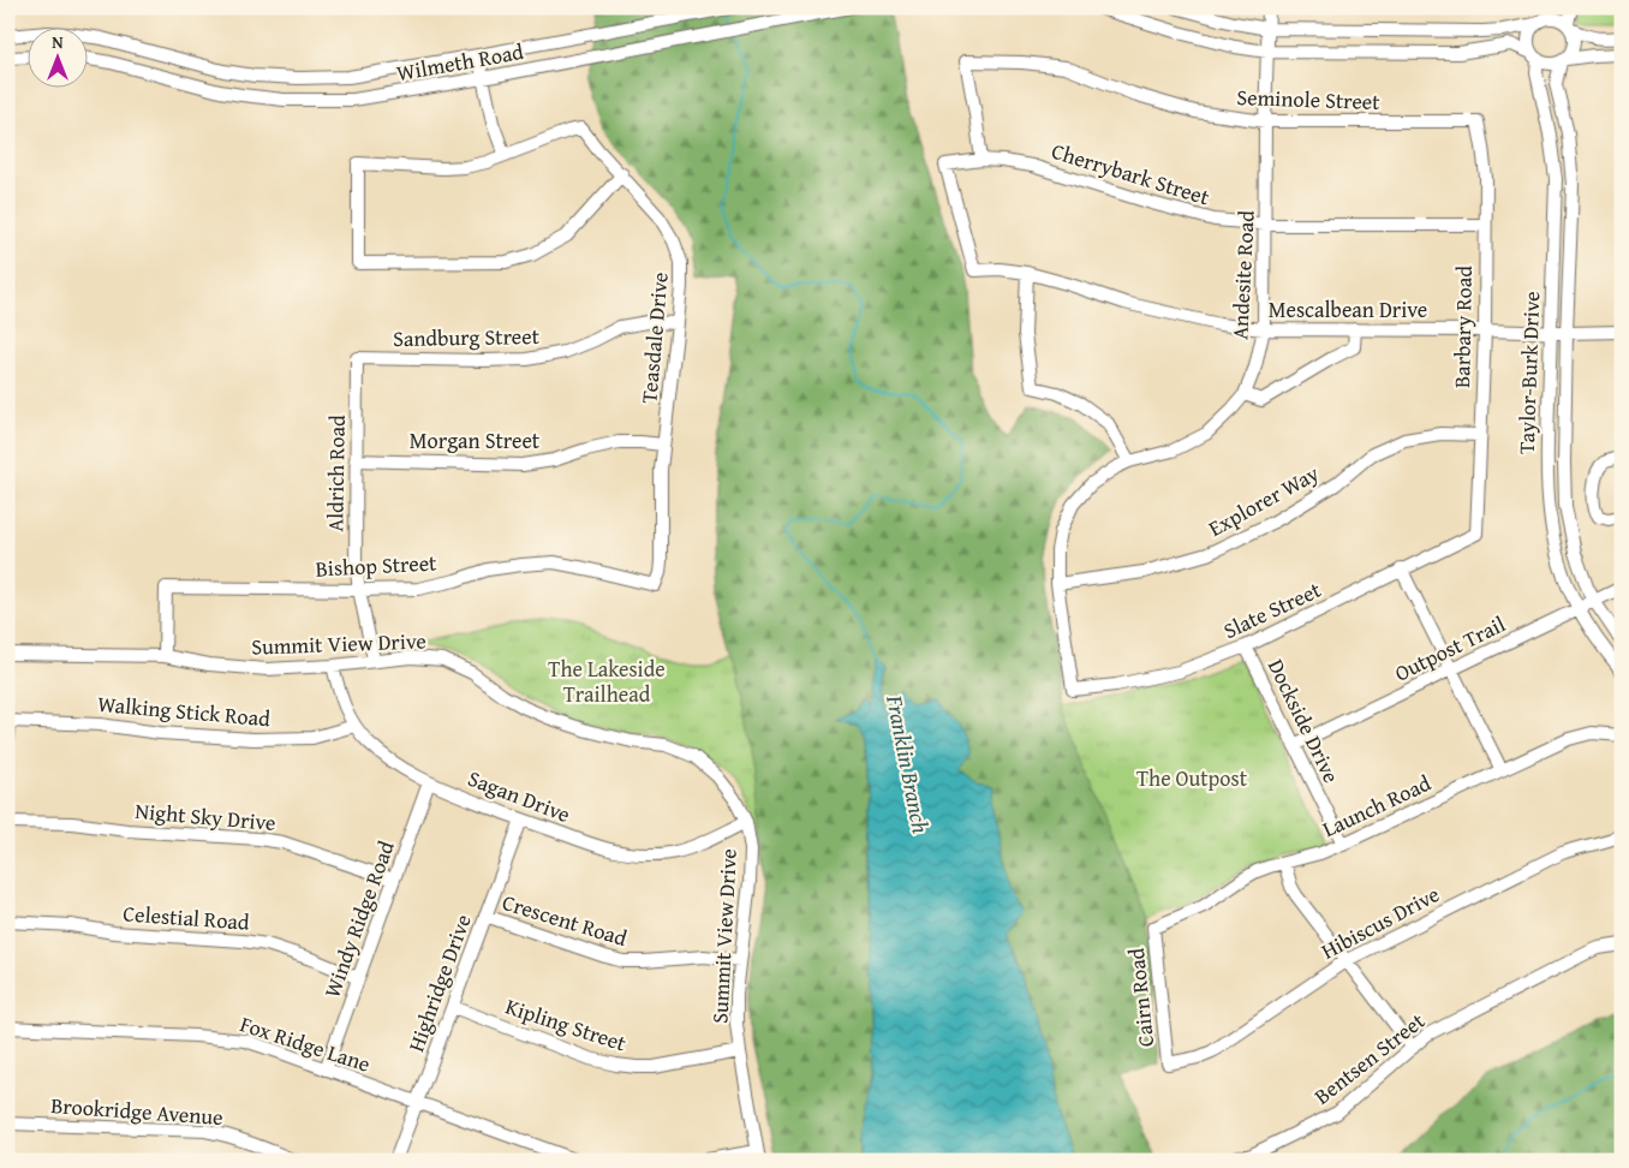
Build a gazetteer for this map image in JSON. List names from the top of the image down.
{
  "streets": {
    "street": [
      "Wilmeth Road",
      "Seminole Street",
      "Cherrybark Street",
      "Andesite Road",
      "Mescalbean Drive",
      "Barbary Road",
      "Sandburg Street",
      "Teasdale Drive",
      "Taylor-Burk Drive",
      "Morgan Street",
      "Aldrich Road",
      "Explorer Way",
      "Bishop Street",
      "Slate Street",
      "Summit View Drive",
      "Outpost Trail",
      "Walking Stick Road",
      "Dockside Drive",
      "Sagan Drive",
      "Launch Road",
      "Night Sky Drive",
      "Celestial Road",
      "Windy Ridge Road",
      "Crescent Road",
      "Hibiscus Drive",
      "Highridge Drive",
      "Cairn Road",
      "Kipling Street",
      "Fox Ridge Lane",
      "Bentsen Street",
      "Brookridge Avenue"
    ]
  },
  "crossings": [
    ["Seminole Street", "Cherrybark Street"],
    ["Seminole Street", "Andesite Road"],
    ["Seminole Street", "Barbary Road"],
    ["Cherrybark Street", "Andesite Road"],
    ["Cherrybark Street", "Mescalbean Drive"],
    ["Cherrybark Street", "Barbary Road"],
    ["Andesite Road", "Mescalbean Drive"],
    ["Andesite Road", "Explorer Way"],
    ["Andesite Road", "Slate Street"],
    ["Mescalbean Drive", "Barbary Road"],
    ["Mescalbean Drive", "Taylor-Burk Drive"],
    ["Barbary Road", "Explorer Way"],
    ["Barbary Road", "Slate Street"],
    ["Sandburg Street", "Teasdale Drive"],
    ["Sandburg Street", "Aldrich Road"],
    ["Teasdale Drive", "Morgan Street"],
    ["Teasdale Drive", "Bishop Street"],
    ["Taylor-Burk Drive", "Outpost Trail"],
    ["Morgan Street", "Aldrich Road"],
    ["Aldrich Road", "Bishop Street"],
    ["Aldrich Road", "Summit View Drive"],
    ["Bishop Street", "Summit View Drive"],
    ["Slate Street", "Dockside Drive"],
    ["Summit View Drive", "Sagan Drive"],
    ["Summit View Drive", "Crescent Road"],
    ["Summit View Drive", "Kipling Street"],
    ["Outpost Trail", "Dockside Drive"],
    ["Walking Stick Road", "Sagan Drive"],
    ["Dockside Drive", "Launch Road"],
    ["Sagan Drive", "Windy Ridge Road"],
    ["Sagan Drive", "Highridge Drive"],
    ["Launch Road", "Cairn Road"],
    ["Night Sky Drive", "Windy Ridge Road"],
    ["Celestial Road", "Windy Ridge Road"],
    ["Windy Ridge Road", "Fox Ridge Lane"],
    ["Crescent Road", "Highridge Drive"],
    ["Hibiscus Drive", "Cairn Road"],
    ["Highridge Drive", "Kipling Street"],
    ["Highridge Drive", "Fox Ridge Lane"]
  ],
  "water": ["Franklin Branch"],
  "parks": ["The Lakeside Trailhead", "The Outpost"],
  "north": "top"
}
